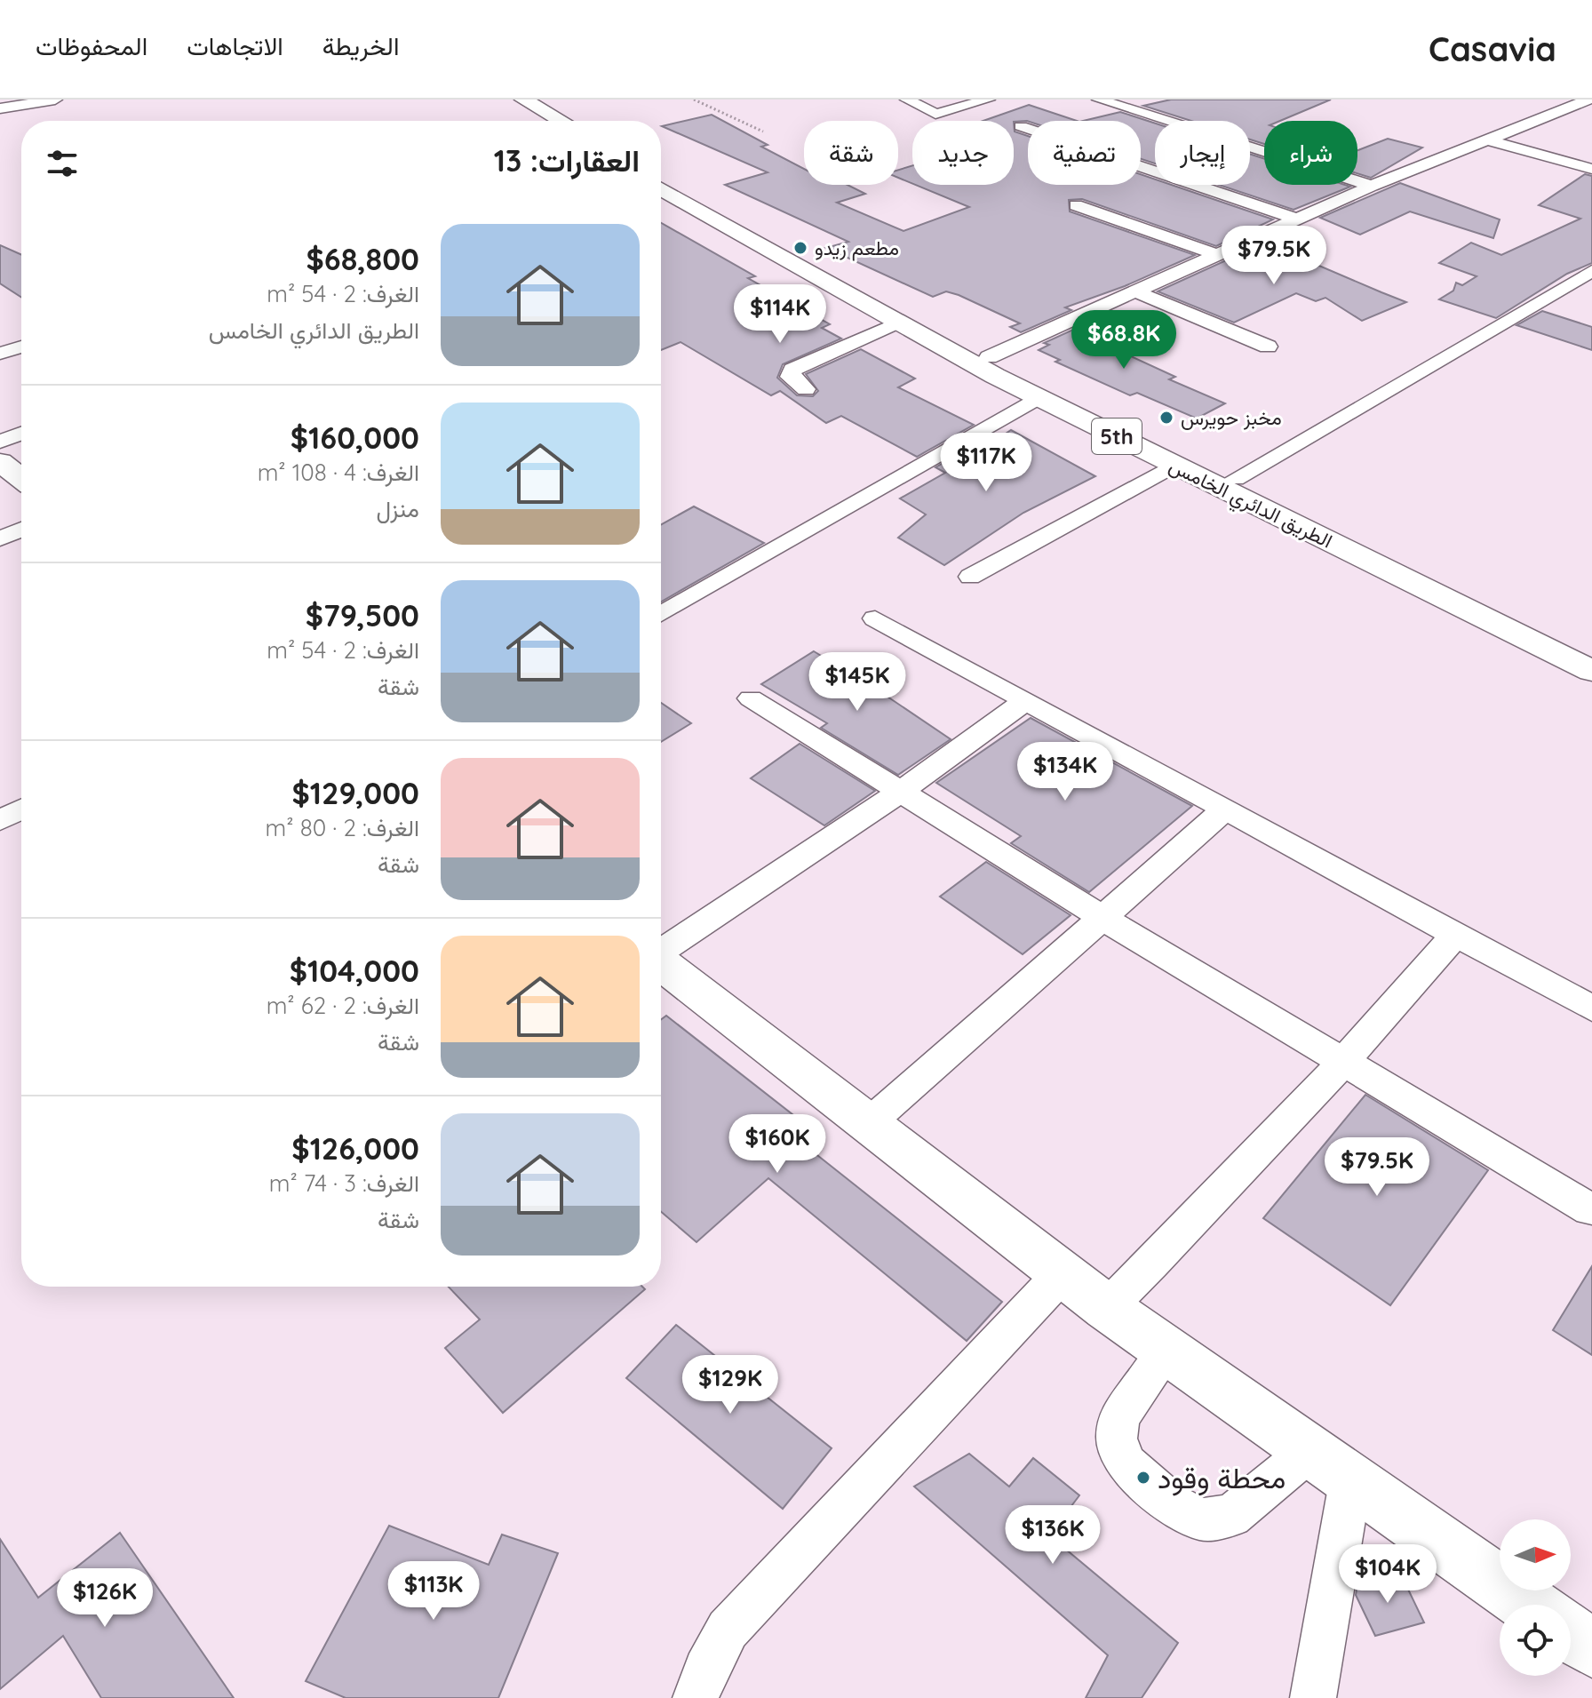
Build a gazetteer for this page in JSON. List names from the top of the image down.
{
  "streets": {
    "main road": ["5th", "الطريق الدائري الخامس"]
  },
  "places": ["مطعم زيدو", "مخبز حويرس", "محطة وقود"],
  "north": "right",
  "page": {
    "header": "Casavia",
    "nav": ["الخريطة", "الاتجاهات", "المحفوظات"],
    "chip": [
      "شراء",
      "إيجار",
      "تصفية",
      "جديد",
      "شقة"
    ],
    "heading": "العقارات: 13",
    "list": [
      {
        "name": "$68,800",
        "note": "الغرف: 2 · 54 m² · الطريق الدائري الخامس"
      },
      {
        "name": "$160,000",
        "note": "الغرف: 4 · 108 m² · منزل"
      },
      {
        "name": "$79,500",
        "note": "الغرف: 2 · 54 m² · شقة"
      },
      {
        "name": "$129,000",
        "note": "الغرف: 2 · 80 m² · شقة"
      },
      {
        "name": "$104,000",
        "note": "الغرف: 2 · 62 m² · شقة"
      },
      {
        "name": "$126,000",
        "note": "الغرف: 3 · 74 m² · شقة"
      }
    ],
    "price": [
      "$79.5K",
      "$114K",
      "$68.8K",
      "$117K",
      "$145K",
      "$134K",
      "$160K",
      "$79.5K",
      "$129K",
      "$136K",
      "$104K",
      "$113K",
      "$126K"
    ]
  }
}
